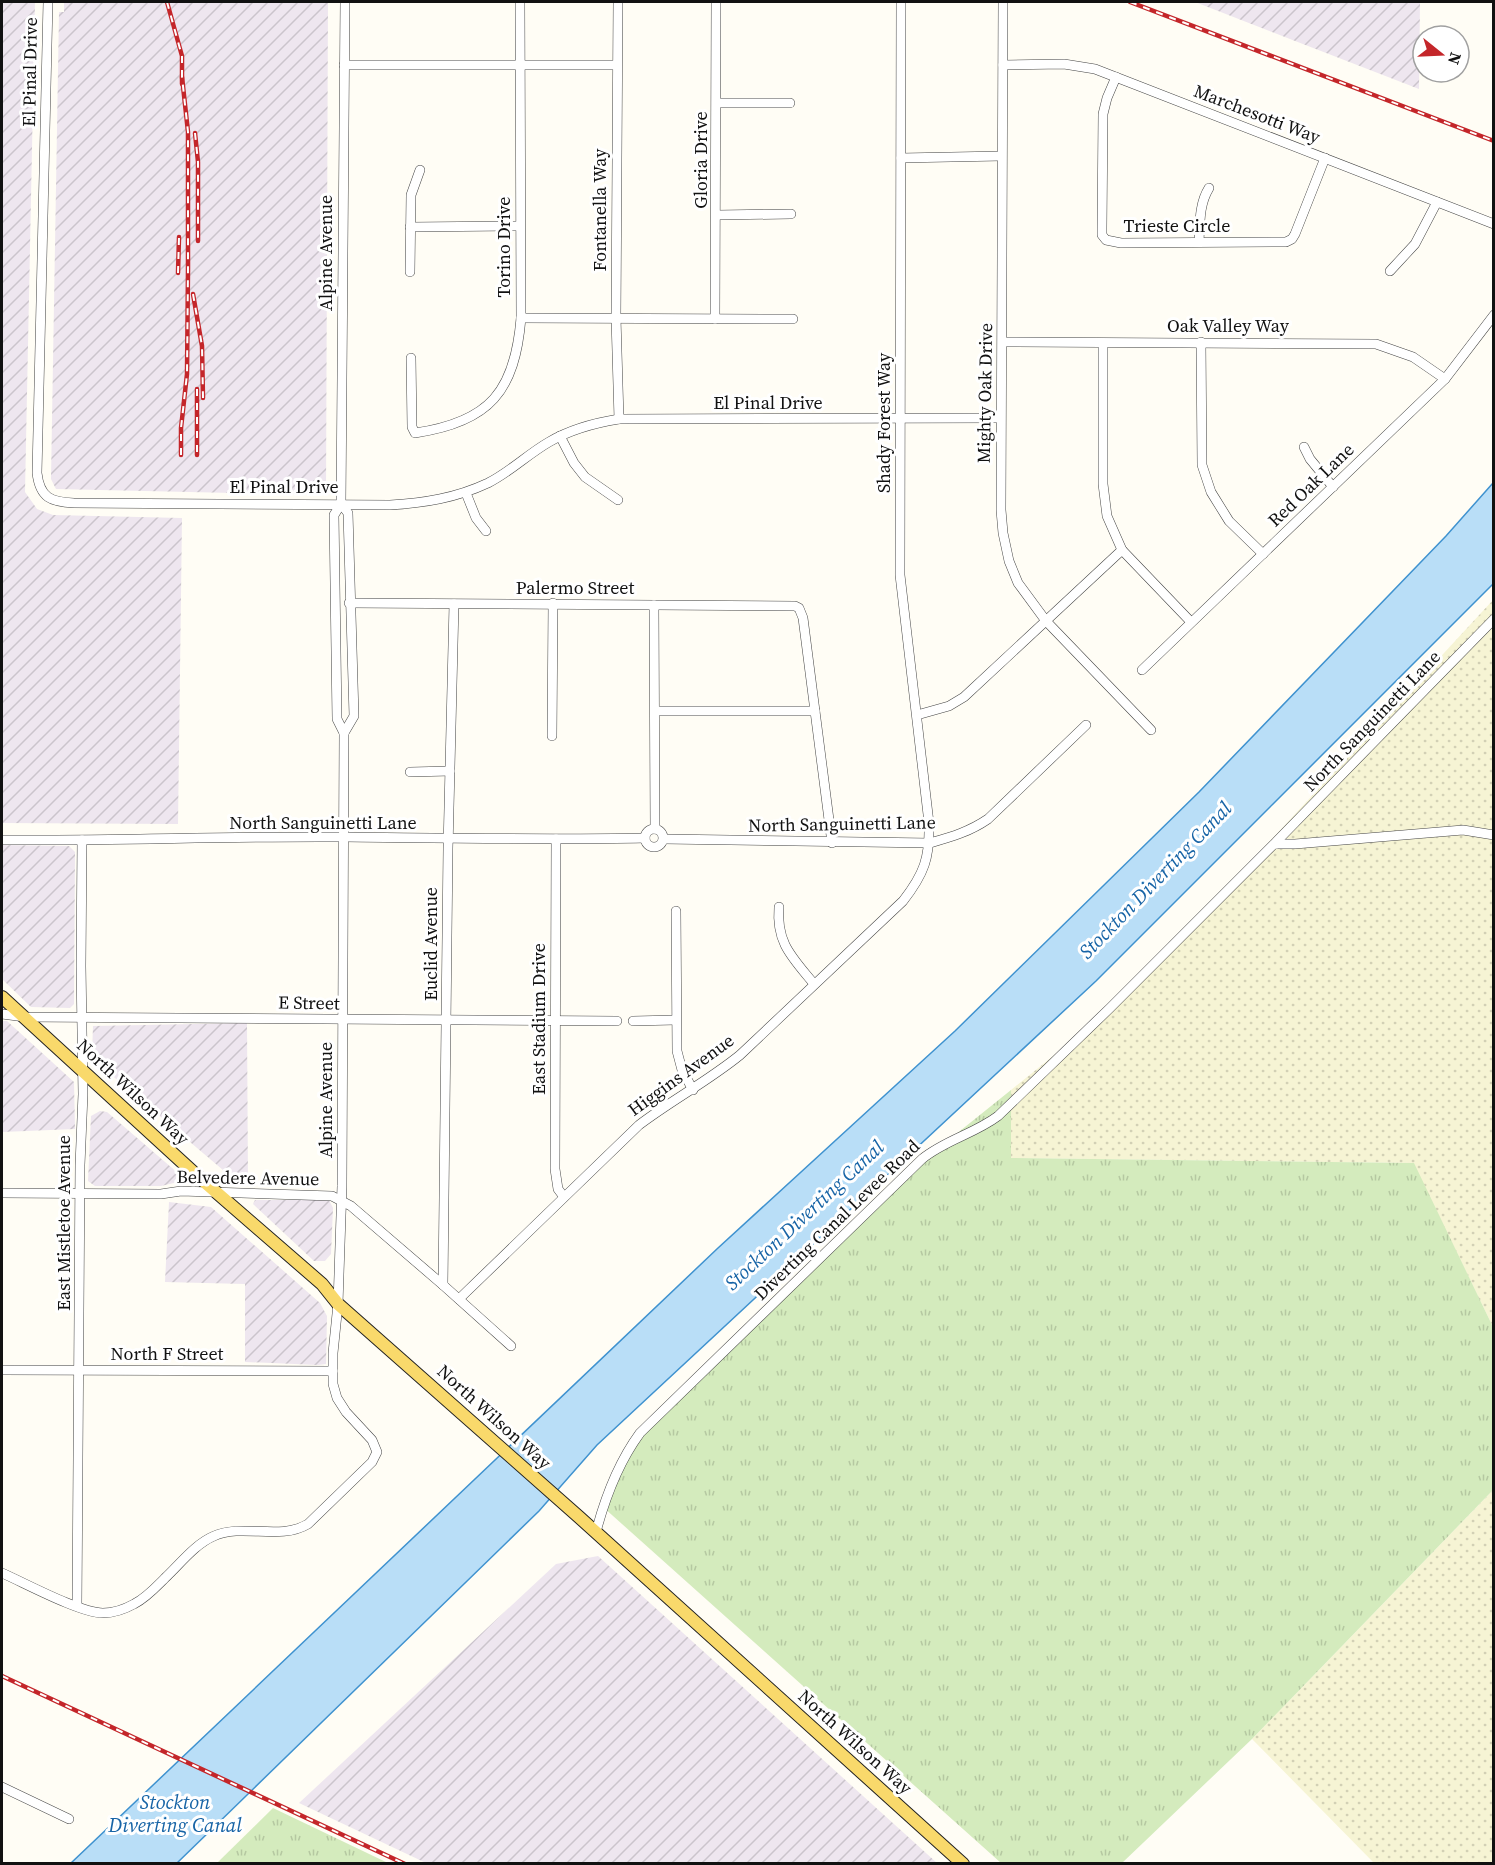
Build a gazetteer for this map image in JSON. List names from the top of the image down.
{
  "streets": {
    "main road": ["North Wilson Way"],
    "street": [
      "El Pinal Drive",
      "Marchesotti Way",
      "Gloria Drive",
      "Fontanella Way",
      "Trieste Circle",
      "Torino Drive",
      "Alpine Avenue",
      "Oak Valley Way",
      "Mighty Oak Drive",
      "Shady Forest Way",
      "Red Oak Lane",
      "Palermo Street",
      "North Sanguinetti Lane",
      "Euclid Avenue",
      "E Street",
      "East Stadium Drive",
      "Higgins Avenue",
      "Belvedere Avenue",
      "Diverting Canal Levee Road",
      "East Mistletoe Avenue",
      "North F Street"
    ]
  },
  "crossings": [
    ["El Pinal Drive", "Fontanella Way"],
    ["El Pinal Drive", "Alpine Avenue"],
    ["El Pinal Drive", "Mighty Oak Drive"],
    ["El Pinal Drive", "Shady Forest Way"],
    ["Marchesotti Way", "Trieste Circle"],
    ["Marchesotti Way", "Mighty Oak Drive"],
    ["Alpine Avenue", "Palermo Street"],
    ["Alpine Avenue", "North Sanguinetti Lane"],
    ["Alpine Avenue", "E Street"],
    ["Alpine Avenue", "North Wilson Way"],
    ["Alpine Avenue", "Belvedere Avenue"],
    ["Alpine Avenue", "East Mistletoe Avenue"],
    ["Alpine Avenue", "North F Street"],
    ["Oak Valley Way", "Mighty Oak Drive"],
    ["Oak Valley Way", "Red Oak Lane"],
    ["Shady Forest Way", "North Sanguinetti Lane"],
    ["Shady Forest Way", "Higgins Avenue"],
    ["Palermo Street", "Euclid Avenue"],
    ["North Sanguinetti Lane", "Euclid Avenue"],
    ["North Sanguinetti Lane", "East Stadium Drive"],
    ["North Sanguinetti Lane", "Higgins Avenue"],
    ["North Sanguinetti Lane", "Diverting Canal Levee Road"],
    ["North Sanguinetti Lane", "East Mistletoe Avenue"],
    ["Euclid Avenue", "E Street"],
    ["Euclid Avenue", "Belvedere Avenue"],
    ["E Street", "East Stadium Drive"],
    ["E Street", "North Wilson Way"],
    ["E Street", "East Mistletoe Avenue"],
    ["East Stadium Drive", "Higgins Avenue"],
    ["Higgins Avenue", "Belvedere Avenue"],
    ["North Wilson Way", "Belvedere Avenue"],
    ["North Wilson Way", "Diverting Canal Levee Road"],
    ["North Wilson Way", "East Mistletoe Avenue"],
    ["Belvedere Avenue", "East Mistletoe Avenue"],
    ["East Mistletoe Avenue", "North F Street"]
  ],
  "water": ["Stockton Diverting Canal"],
  "north": "right"
}
